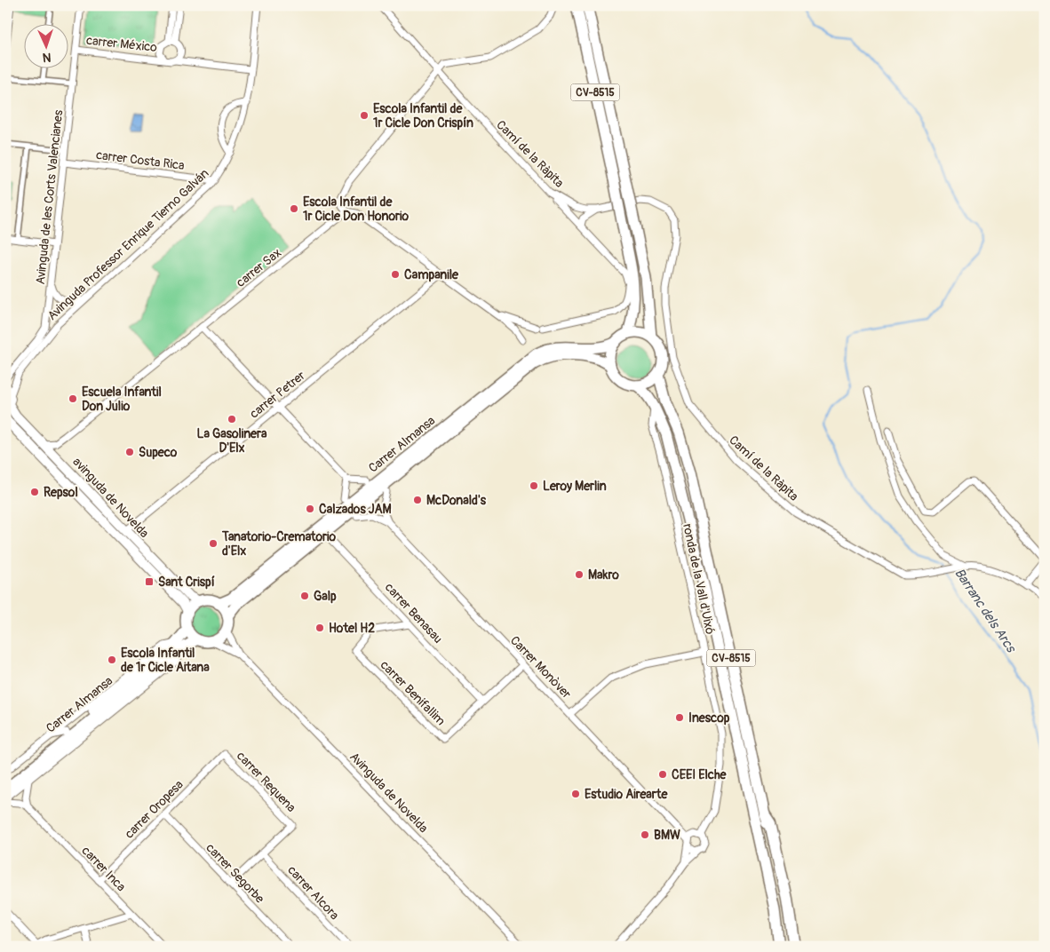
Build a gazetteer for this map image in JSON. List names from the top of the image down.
{
  "streets": {
    "main road": ["CV-8515", "Carrer Almansa", "avinguda de Novelda"],
    "street": [
      "carrer México",
      "Camí de la Ràpita",
      "carrer Costa Rica",
      "Avinguda de les Corts Valencianes",
      "Avinguda Professor Enrique Tierno Galván",
      "carrer Sax",
      "carrer Petrer",
      "ronda de la Vall d'Uixó",
      "carrer Benasau",
      "Carrer Monòver",
      "carrer Benifallim",
      "carrer Requena",
      "Avinguda de Novelda",
      "carrer Oropesa",
      "carrer Inca",
      "carrer Segorbe",
      "carrer Alcora"
    ]
  },
  "crossings": [
    ["carrer México", "Avinguda de les Corts Valencianes"],
    ["CV-8515", "Carrer Almansa"],
    ["CV-8515", "ronda de la Vall d'Uixó"],
    ["carrer Costa Rica", "Avinguda de les Corts Valencianes"],
    ["carrer Costa Rica", "Avinguda Professor Enrique Tierno Galván"],
    ["Avinguda Professor Enrique Tierno Galván", "avinguda de Novelda"],
    ["carrer Sax", "avinguda de Novelda"],
    ["carrer Petrer", "avinguda de Novelda"],
    ["Carrer Almansa", "avinguda de Novelda"],
    ["Carrer Almansa", "Avinguda de Novelda"],
    ["avinguda de Novelda", "Avinguda de Novelda"],
    ["ronda de la Vall d'Uixó", "Carrer Monòver"],
    ["carrer Benasau", "carrer Benifallim"],
    ["Carrer Monòver", "carrer Benifallim"],
    ["carrer Requena", "carrer Oropesa"],
    ["carrer Requena", "carrer Alcora"],
    ["carrer Oropesa", "carrer Inca"],
    ["carrer Oropesa", "carrer Segorbe"]
  ],
  "water": ["Barranc dels Arcs"],
  "places": {
    "other": [
      "Escola Infantil de 1r Cicle Don Crispín",
      "Escola Infantil de 1r Cicle Don Honorio",
      "Campanile",
      "Escuela Infantil Don Julio",
      "La Gasolinera D'Elx",
      "Supeco",
      "Leroy Merlin",
      "Repsol",
      "McDonald's",
      "Calzados JAM",
      "Tanatorio-Crematorio d'Elx",
      "Makro",
      "Galp",
      "Hotel H2",
      "Escola Infantil de 1r Cicle Aitana",
      "Inescop",
      "CEEI Elche",
      "Estudio Airearte",
      "BMW"
    ],
    "transit": ["Sant Crispí"]
  },
  "north": "bottom"
}
